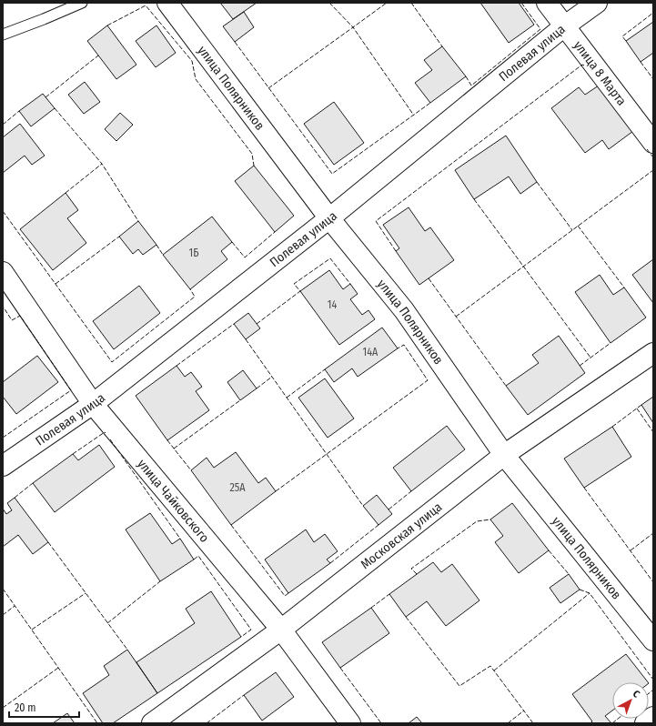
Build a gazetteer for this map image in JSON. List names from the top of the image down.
{
  "streets": {
    "street": [
      "Полевая улица",
      "улица 8 Марта",
      "улица Полярников",
      "улица Чайковского",
      "Московская улица"
    ]
  },
  "crossings": [
    ["Полевая улица", "улица 8 Марта"],
    ["Полевая улица", "улица Полярников"],
    ["Полевая улица", "улица Чайковского"],
    ["улица Полярников", "Московская улица"],
    ["улица Чайковского", "Московская улица"]
  ],
  "house_numbers": [
    "1Б",
    "14",
    "14А",
    "25А"
  ],
  "scale_bar": "20 m",
  "north": "top right"
}
